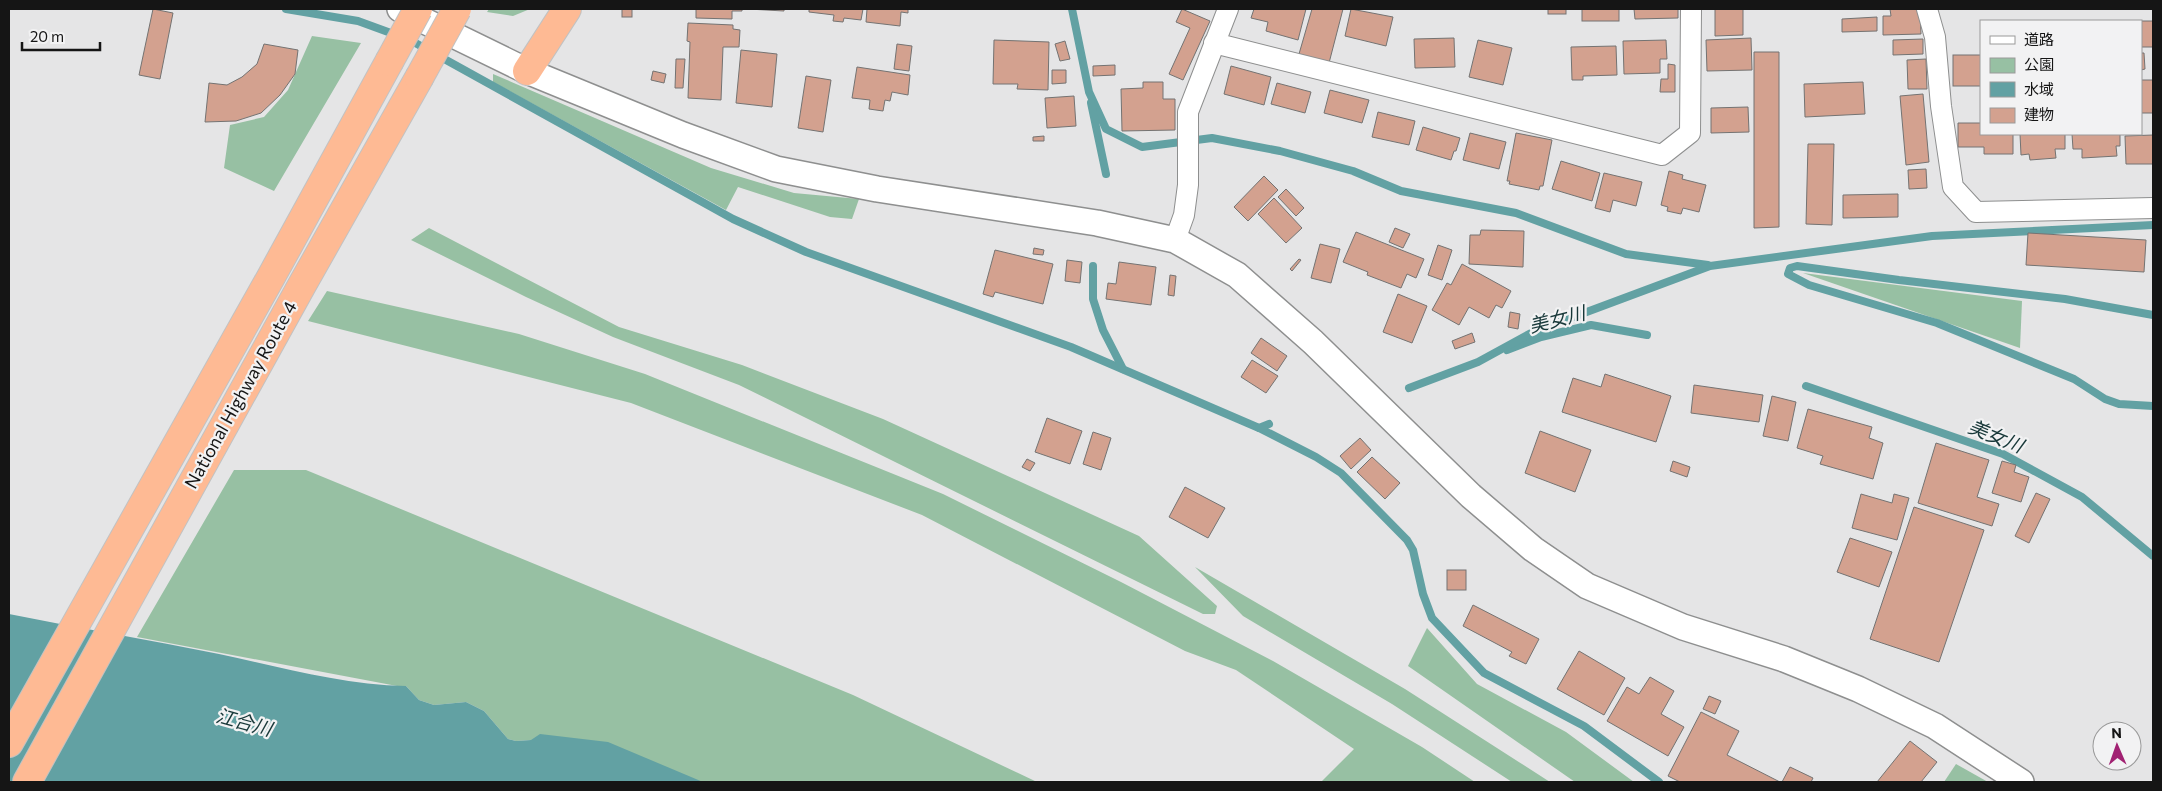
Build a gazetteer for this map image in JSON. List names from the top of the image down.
{
  "streets": {
    "highway": ["National Highway Route 4"]
  },
  "water": ["美女川", "江合川"],
  "legend": [
    "道路",
    "公園",
    "水域",
    "建物"
  ],
  "scale_bar": "20 m",
  "north": "top"
}
